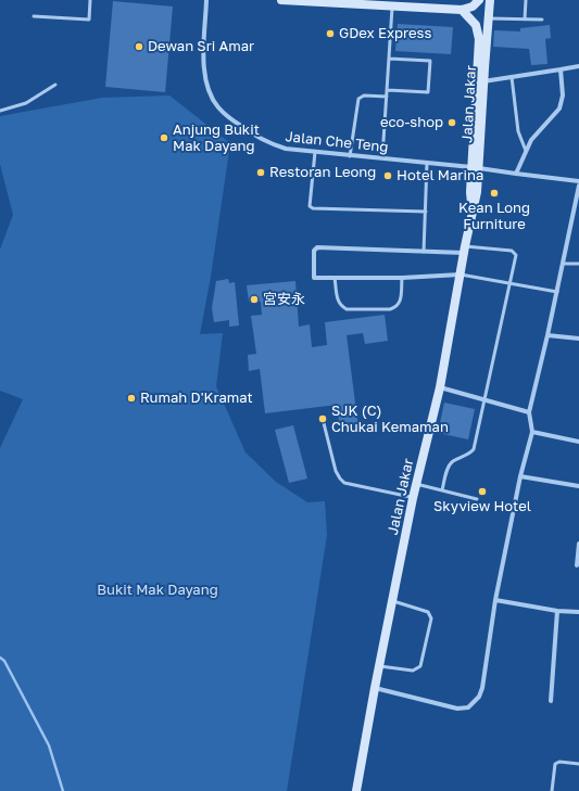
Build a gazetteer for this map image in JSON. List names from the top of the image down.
{
  "streets": {
    "main road": ["Jalan Jakar"],
    "street": ["Jalan Che Teng"]
  },
  "crossings": [
    ["Jalan Jakar", "Jalan Che Teng"]
  ],
  "parks": ["Bukit Mak Dayang"],
  "places": [
    "GDex Express",
    "Dewan Sri Amar",
    "eco-shop",
    "Anjung Bukit Mak Dayang",
    "Restoran Leong",
    "Hotel Marina",
    "Kean Long Furniture",
    "宮安永",
    "Rumah D'Kramat",
    "SJK (C) Chukai Kemaman",
    "Skyview Hotel"
  ]
}
